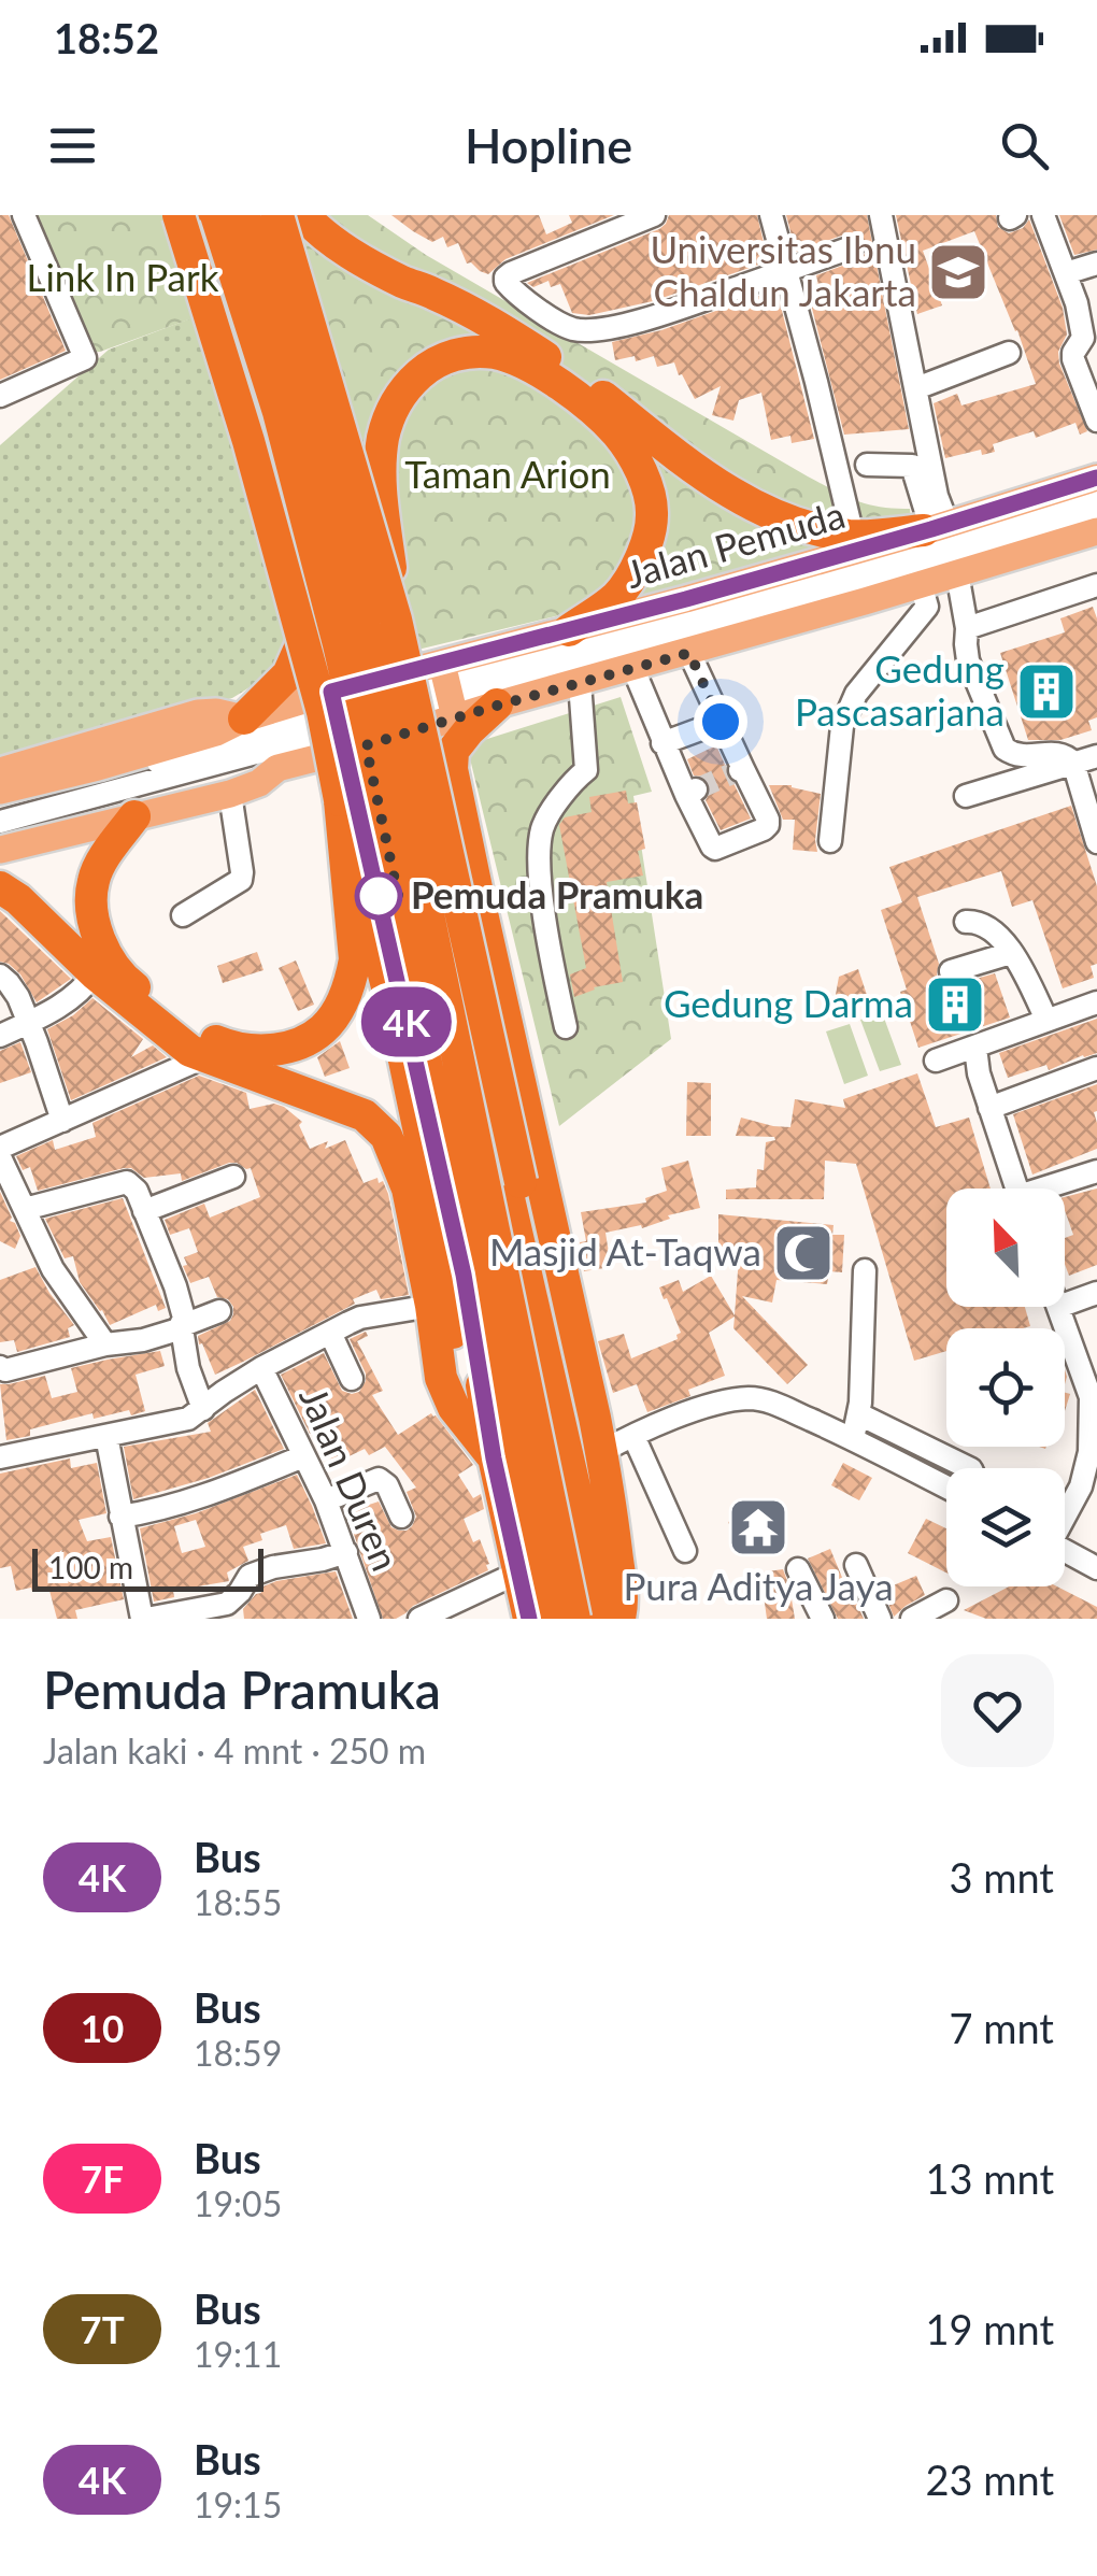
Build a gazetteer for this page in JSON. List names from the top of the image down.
{
  "streets": {
    "main road": ["Jalan Pemuda"],
    "street": ["Jalan Duren"]
  },
  "parks": ["Link In Park", "Taman Arion"],
  "places": {
    "school or university": ["Universitas Ibnu Chaldun Jakarta"],
    "building": ["Gedung Pascasarjana", "Gedung Darma"],
    "other": ["Pemuda Pramuka"],
    "mosque": ["Masjid At-Taqwa"],
    "temple": ["Pura Aditya Jaya"]
  },
  "lines": ["bus line 4K"],
  "scale_bar": "100 m",
  "north": "top left",
  "page": {
    "status": "18:52",
    "header": "Hopline",
    "on_map": "4K",
    "scale": "100 m",
    "heading": ["Pemuda Pramuka", "Jalan kaki · 4 mnt · 250 m"],
    "list": [
      {
        "mark": "4K",
        "name": "Bus",
        "note": "18:55",
        "value": "3 mnt"
      },
      {
        "mark": "10",
        "name": "Bus",
        "note": "18:59",
        "value": "7 mnt"
      },
      {
        "mark": "7F",
        "name": "Bus",
        "note": "19:05",
        "value": "13 mnt"
      },
      {
        "mark": "7T",
        "name": "Bus",
        "note": "19:11",
        "value": "19 mnt"
      },
      {
        "mark": "4K",
        "name": "Bus",
        "note": "19:15",
        "value": "23 mnt"
      }
    ]
  }
}
